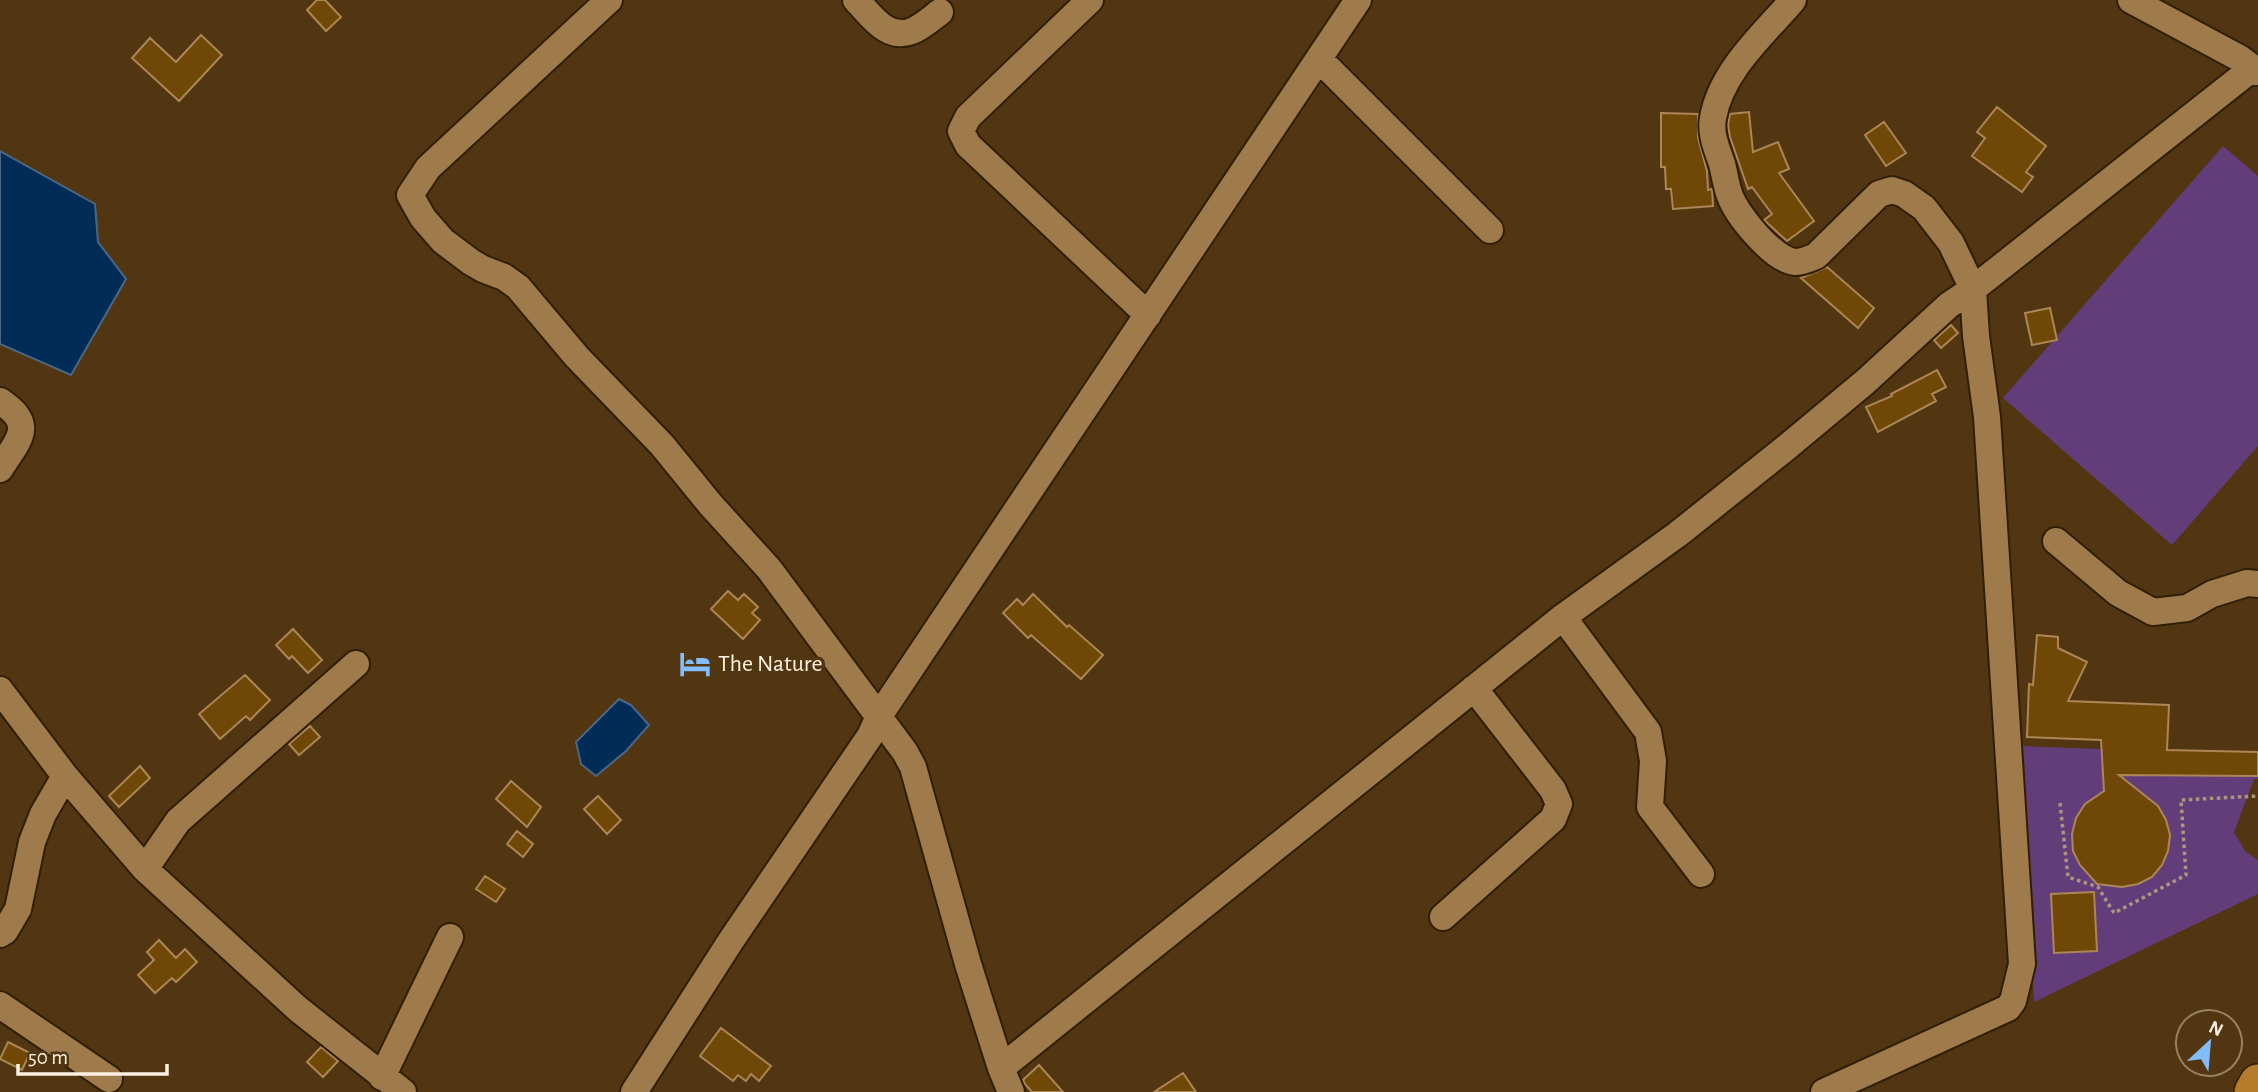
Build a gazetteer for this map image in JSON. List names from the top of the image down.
{
  "places": {
    "hotel": ["The Nature"]
  },
  "scale_bar": "50 m",
  "north": "top right"
}
